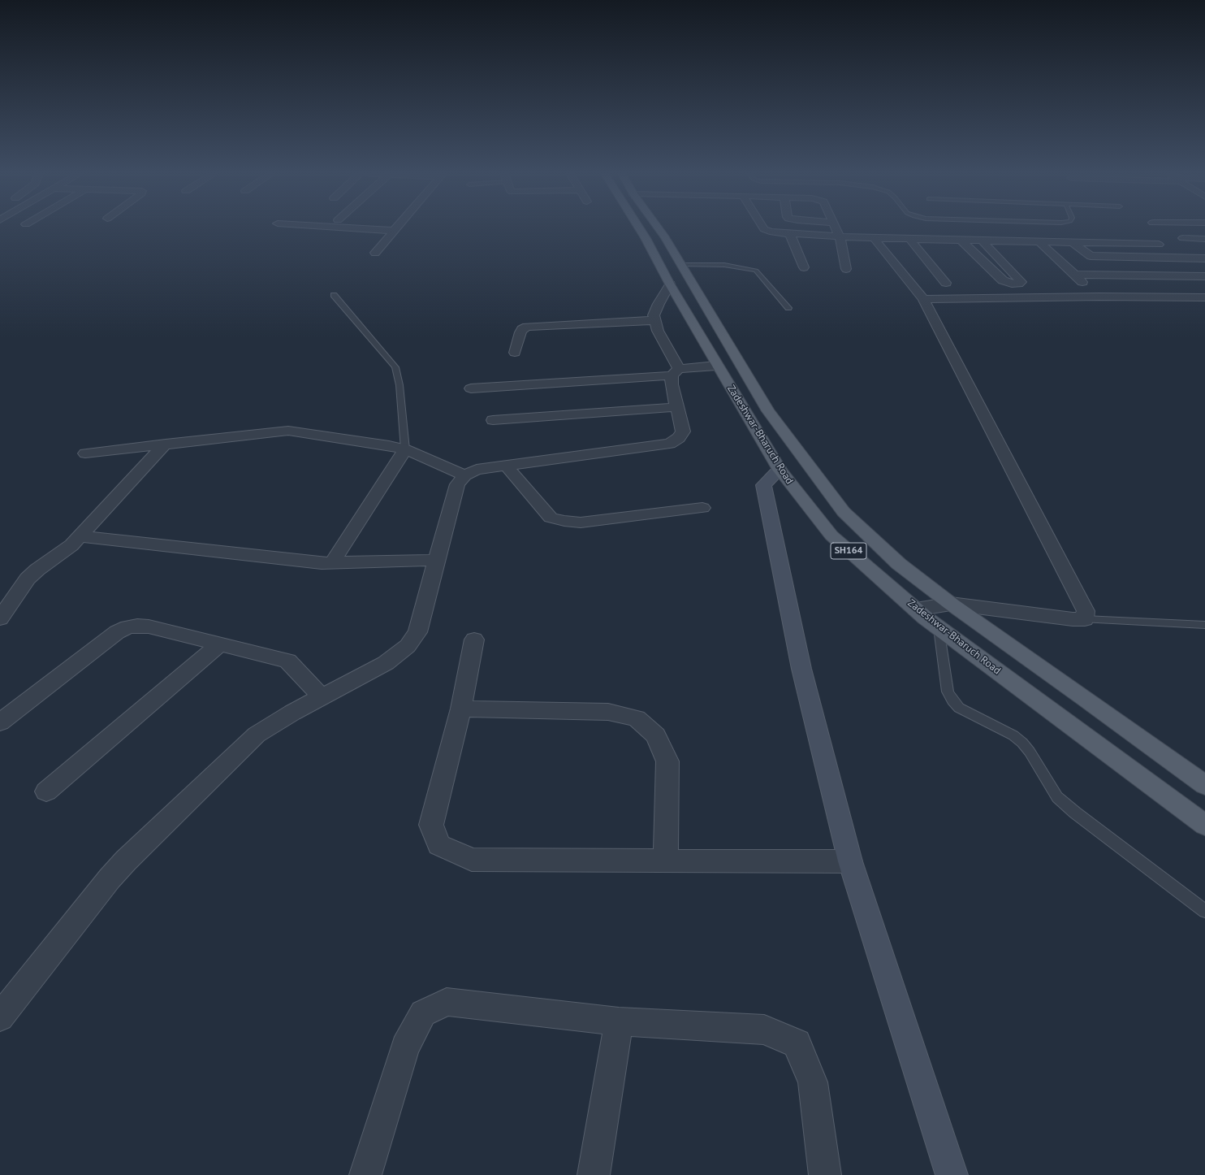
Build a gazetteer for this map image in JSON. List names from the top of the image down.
{
  "streets": {
    "main road": ["Zadeshwar-Bharuch Road", "SH164"]
  }
}
